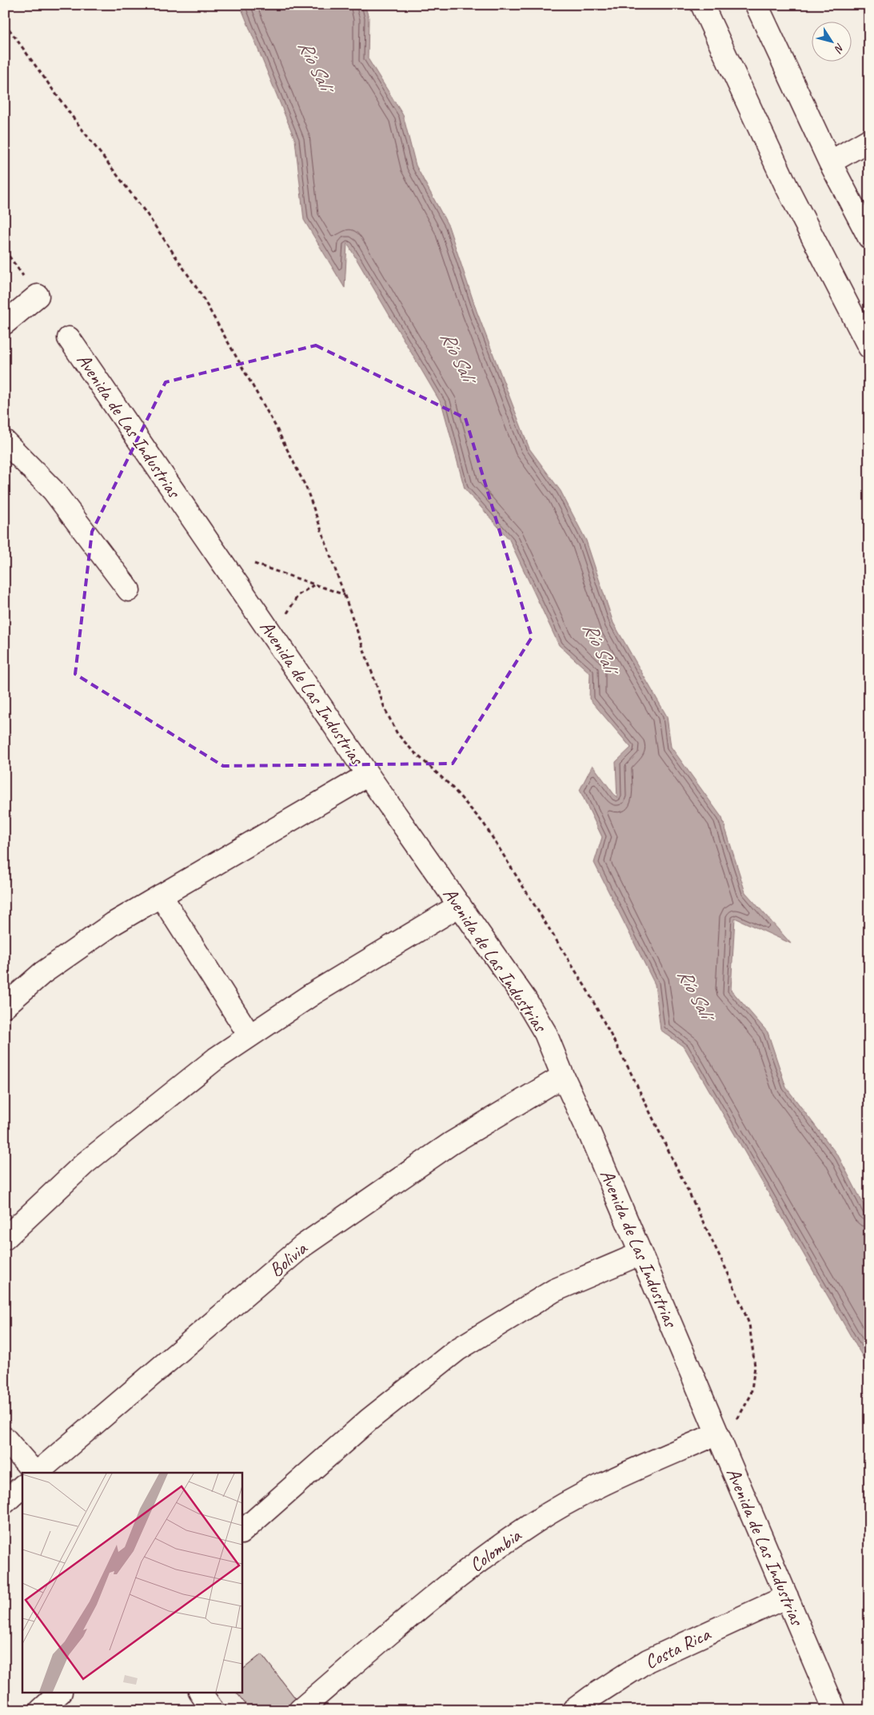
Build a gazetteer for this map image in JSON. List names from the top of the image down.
{
  "streets": {
    "street": [
      "Avenida de Las Industrias",
      "Bolivia",
      "Colombia",
      "Costa Rica"
    ]
  },
  "crossings": [
    ["Avenida de Las Industrias", "Bolivia"],
    ["Avenida de Las Industrias", "Colombia"],
    ["Avenida de Las Industrias", "Costa Rica"]
  ],
  "water": ["Río Salí"],
  "north": "bottom right"
}
